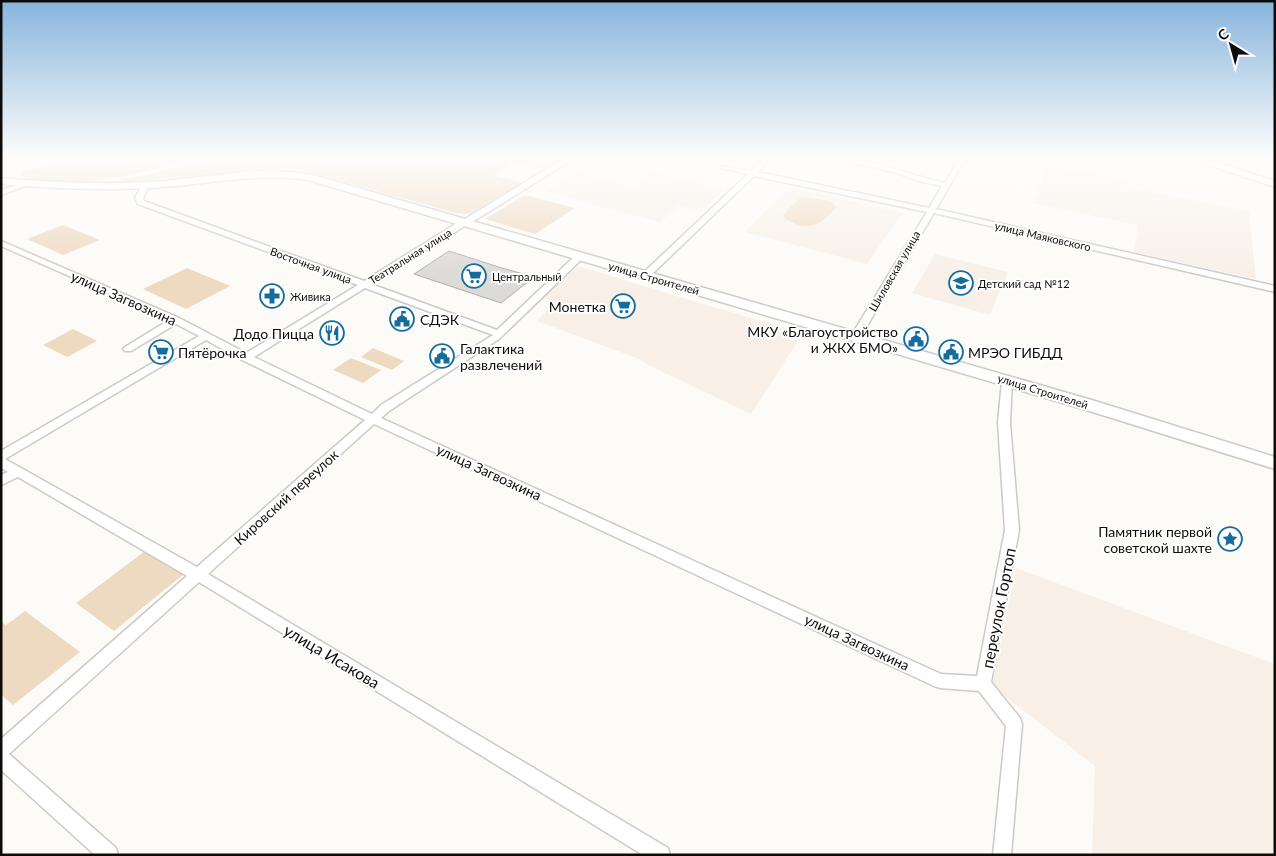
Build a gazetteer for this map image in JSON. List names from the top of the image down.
{
  "streets": {
    "main road": ["улица Строителей"],
    "street": [
      "улица Маяковского",
      "Театральная улица",
      "Восточная улица",
      "Шиловская улица",
      "улица Загвозкина",
      "Кировский переулок",
      "переулок Гортоп",
      "улица Исакова"
    ]
  },
  "crossings": [
    ["улица Маяковского", "Шиловская улица"],
    ["Театральная улица", "Восточная улица"],
    ["Театральная улица", "улица Строителей"],
    ["Театральная улица", "улица Загвозкина"],
    ["Восточная улица", "Кировский переулок"],
    ["Шиловская улица", "улица Строителей"],
    ["улица Строителей", "Кировский переулок"],
    ["улица Строителей", "переулок Гортоп"],
    ["улица Загвозкина", "Кировский переулок"],
    ["улица Загвозкина", "переулок Гортоп"],
    ["Кировский переулок", "улица Исакова"]
  ],
  "places": {
    "supermarket": ["Центральный", "Монетка", "Пятёрочка"],
    "school or university": ["Детский сад №12"],
    "pharmacy": ["Живика"],
    "public building": [
      "СДЭК",
      "МКУ «Благоустройство и ЖКХ БМО»",
      "МРЭО ГИБДД",
      "Галактика развлечений"
    ],
    "restaurant": ["Додо Пицца"],
    "place": ["Памятник первой советской шахте"]
  },
  "north": "top left"
}
